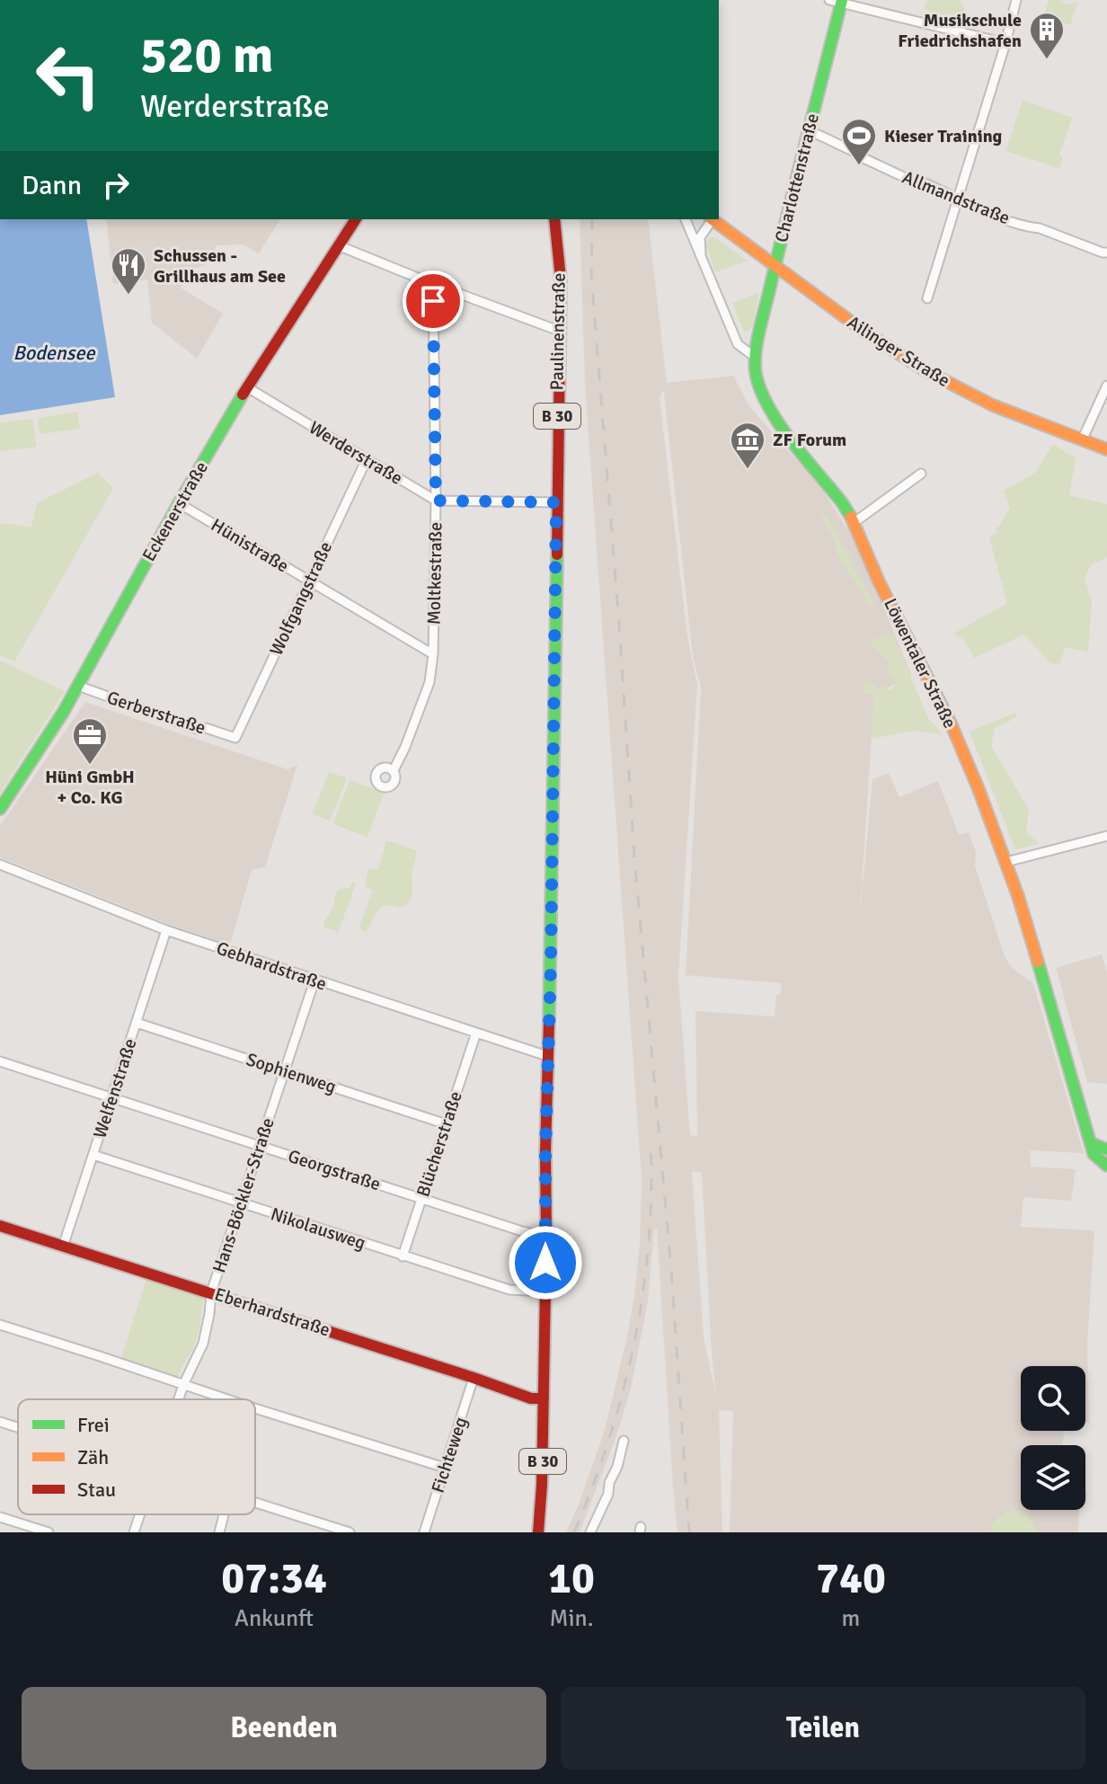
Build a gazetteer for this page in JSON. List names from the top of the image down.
{
  "streets": {
    "main road": [
      "Charlottenstraße",
      "Paulinenstraße",
      "Ailinger Straße",
      "B 30",
      "Eckenerstraße",
      "Löwentaler Straße",
      "Eberhardstraße"
    ],
    "street": [
      "Allmandstraße",
      "Werderstraße",
      "Hünistraße",
      "Moltkestraße",
      "Wolfgangstraße",
      "Gerberstraße",
      "Gebhardstraße",
      "Sophienweg",
      "Welfenstraße",
      "Blücherstraße",
      "Georgstraße",
      "Hans-Böckler-Straße",
      "Nikolausweg",
      "Fichteweg"
    ]
  },
  "crossings": [
    ["Charlottenstraße", "Allmandstraße"],
    ["Charlottenstraße", "Ailinger Straße"],
    ["Charlottenstraße", "Löwentaler Straße"],
    ["Paulinenstraße", "Werderstraße"],
    ["Paulinenstraße", "Gebhardstraße"],
    ["Paulinenstraße", "Georgstraße"],
    ["Paulinenstraße", "Nikolausweg"],
    ["Paulinenstraße", "Eberhardstraße"],
    ["Werderstraße", "Eckenerstraße"],
    ["Werderstraße", "Moltkestraße"],
    ["Werderstraße", "Wolfgangstraße"],
    ["Eckenerstraße", "Hünistraße"],
    ["Eckenerstraße", "Gerberstraße"],
    ["Hünistraße", "Moltkestraße"],
    ["Hünistraße", "Wolfgangstraße"],
    ["Wolfgangstraße", "Gerberstraße"],
    ["Gebhardstraße", "Welfenstraße"],
    ["Gebhardstraße", "Blücherstraße"],
    ["Gebhardstraße", "Hans-Böckler-Straße"],
    ["Sophienweg", "Welfenstraße"],
    ["Sophienweg", "Blücherstraße"],
    ["Sophienweg", "Hans-Böckler-Straße"],
    ["Welfenstraße", "Georgstraße"],
    ["Welfenstraße", "Nikolausweg"],
    ["Welfenstraße", "Eberhardstraße"],
    ["Blücherstraße", "Georgstraße"],
    ["Blücherstraße", "Nikolausweg"],
    ["Georgstraße", "Hans-Böckler-Straße"],
    ["Hans-Böckler-Straße", "Nikolausweg"],
    ["Hans-Böckler-Straße", "Eberhardstraße"],
    ["Eberhardstraße", "Fichteweg"]
  ],
  "water": ["Bodensee"],
  "places": {
    "building": ["Musikschule Friedrichshafen"],
    "sports": ["Kieser Training"],
    "restaurant": ["Schussen - Grillhaus am See"],
    "museum": ["ZF Forum"],
    "office": ["Hüni GmbH + Co. KG"]
  },
  "legend": ["Frei", "Zäh", "Stau"],
  "page": {
    "turn": ["520 m", "Werderstraße"],
    "then": "Dann",
    "eta": [
      "07:34",
      "Ankunft",
      "10",
      "Min.",
      "740",
      "m"
    ],
    "buttons": ["Beenden", "Teilen"]
  }
}
